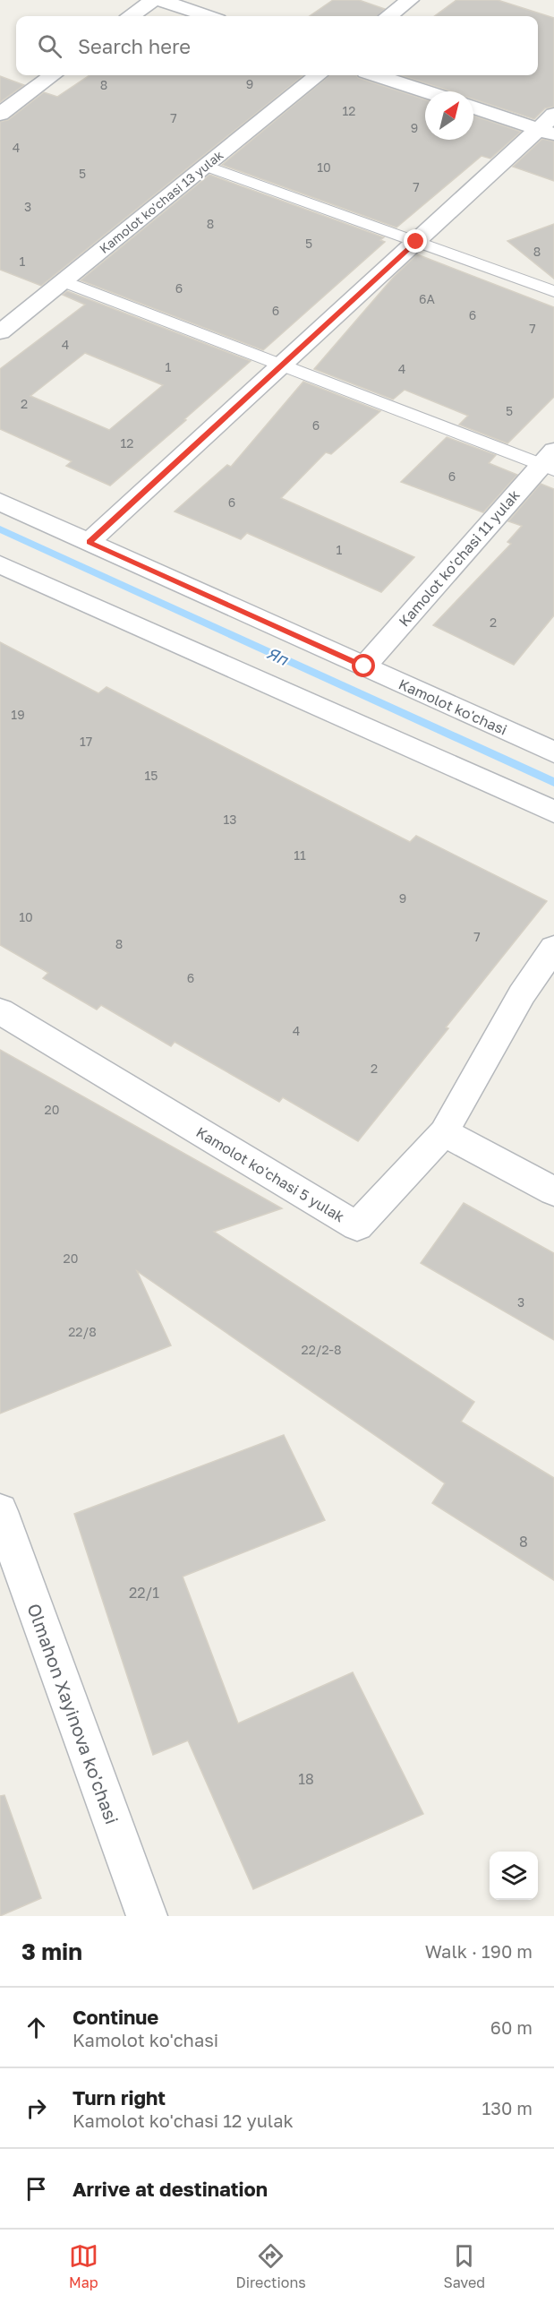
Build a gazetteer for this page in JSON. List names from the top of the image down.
{
  "streets": {
    "street": [
      "Kamolot ko'chasi 13 yulak",
      "Kamolot ko'chasi 11 yulak",
      "Kamolot ko'chasi",
      "Kamolot ko'chasi 5 yulak",
      "Olmahon Xayinova ko'chasi"
    ]
  },
  "crossings": [
    ["Kamolot ko'chasi 11 yulak", "Kamolot ko'chasi"]
  ],
  "water": ["Яп"],
  "house_numbers": [
    "9",
    "8",
    "12",
    "7",
    "9",
    "4",
    "10",
    "5",
    "7",
    "3",
    "8",
    "5",
    "8",
    "1",
    "6",
    "6A",
    "6",
    "6",
    "7",
    "4",
    "1",
    "4",
    "2",
    "5",
    "6",
    "12",
    "6",
    "6",
    "1",
    "2",
    "19",
    "17",
    "15",
    "13",
    "11",
    "9",
    "10",
    "7",
    "8",
    "6",
    "4",
    "2",
    "20",
    "20",
    "3",
    "22/8",
    "22/2-8",
    "8",
    "22/1",
    "18"
  ],
  "north": "top right",
  "page": {
    "search": "Search here",
    "heading": ["3 min", "Walk · 190 m"],
    "list": [
      ["Continue", "Kamolot ko'chasi", "60 m"],
      ["Turn right", "Kamolot ko'chasi 12 yulak", "130 m"],
      "Arrive at destination"
    ],
    "nav": ["Map", "Directions", "Saved"]
  }
}
